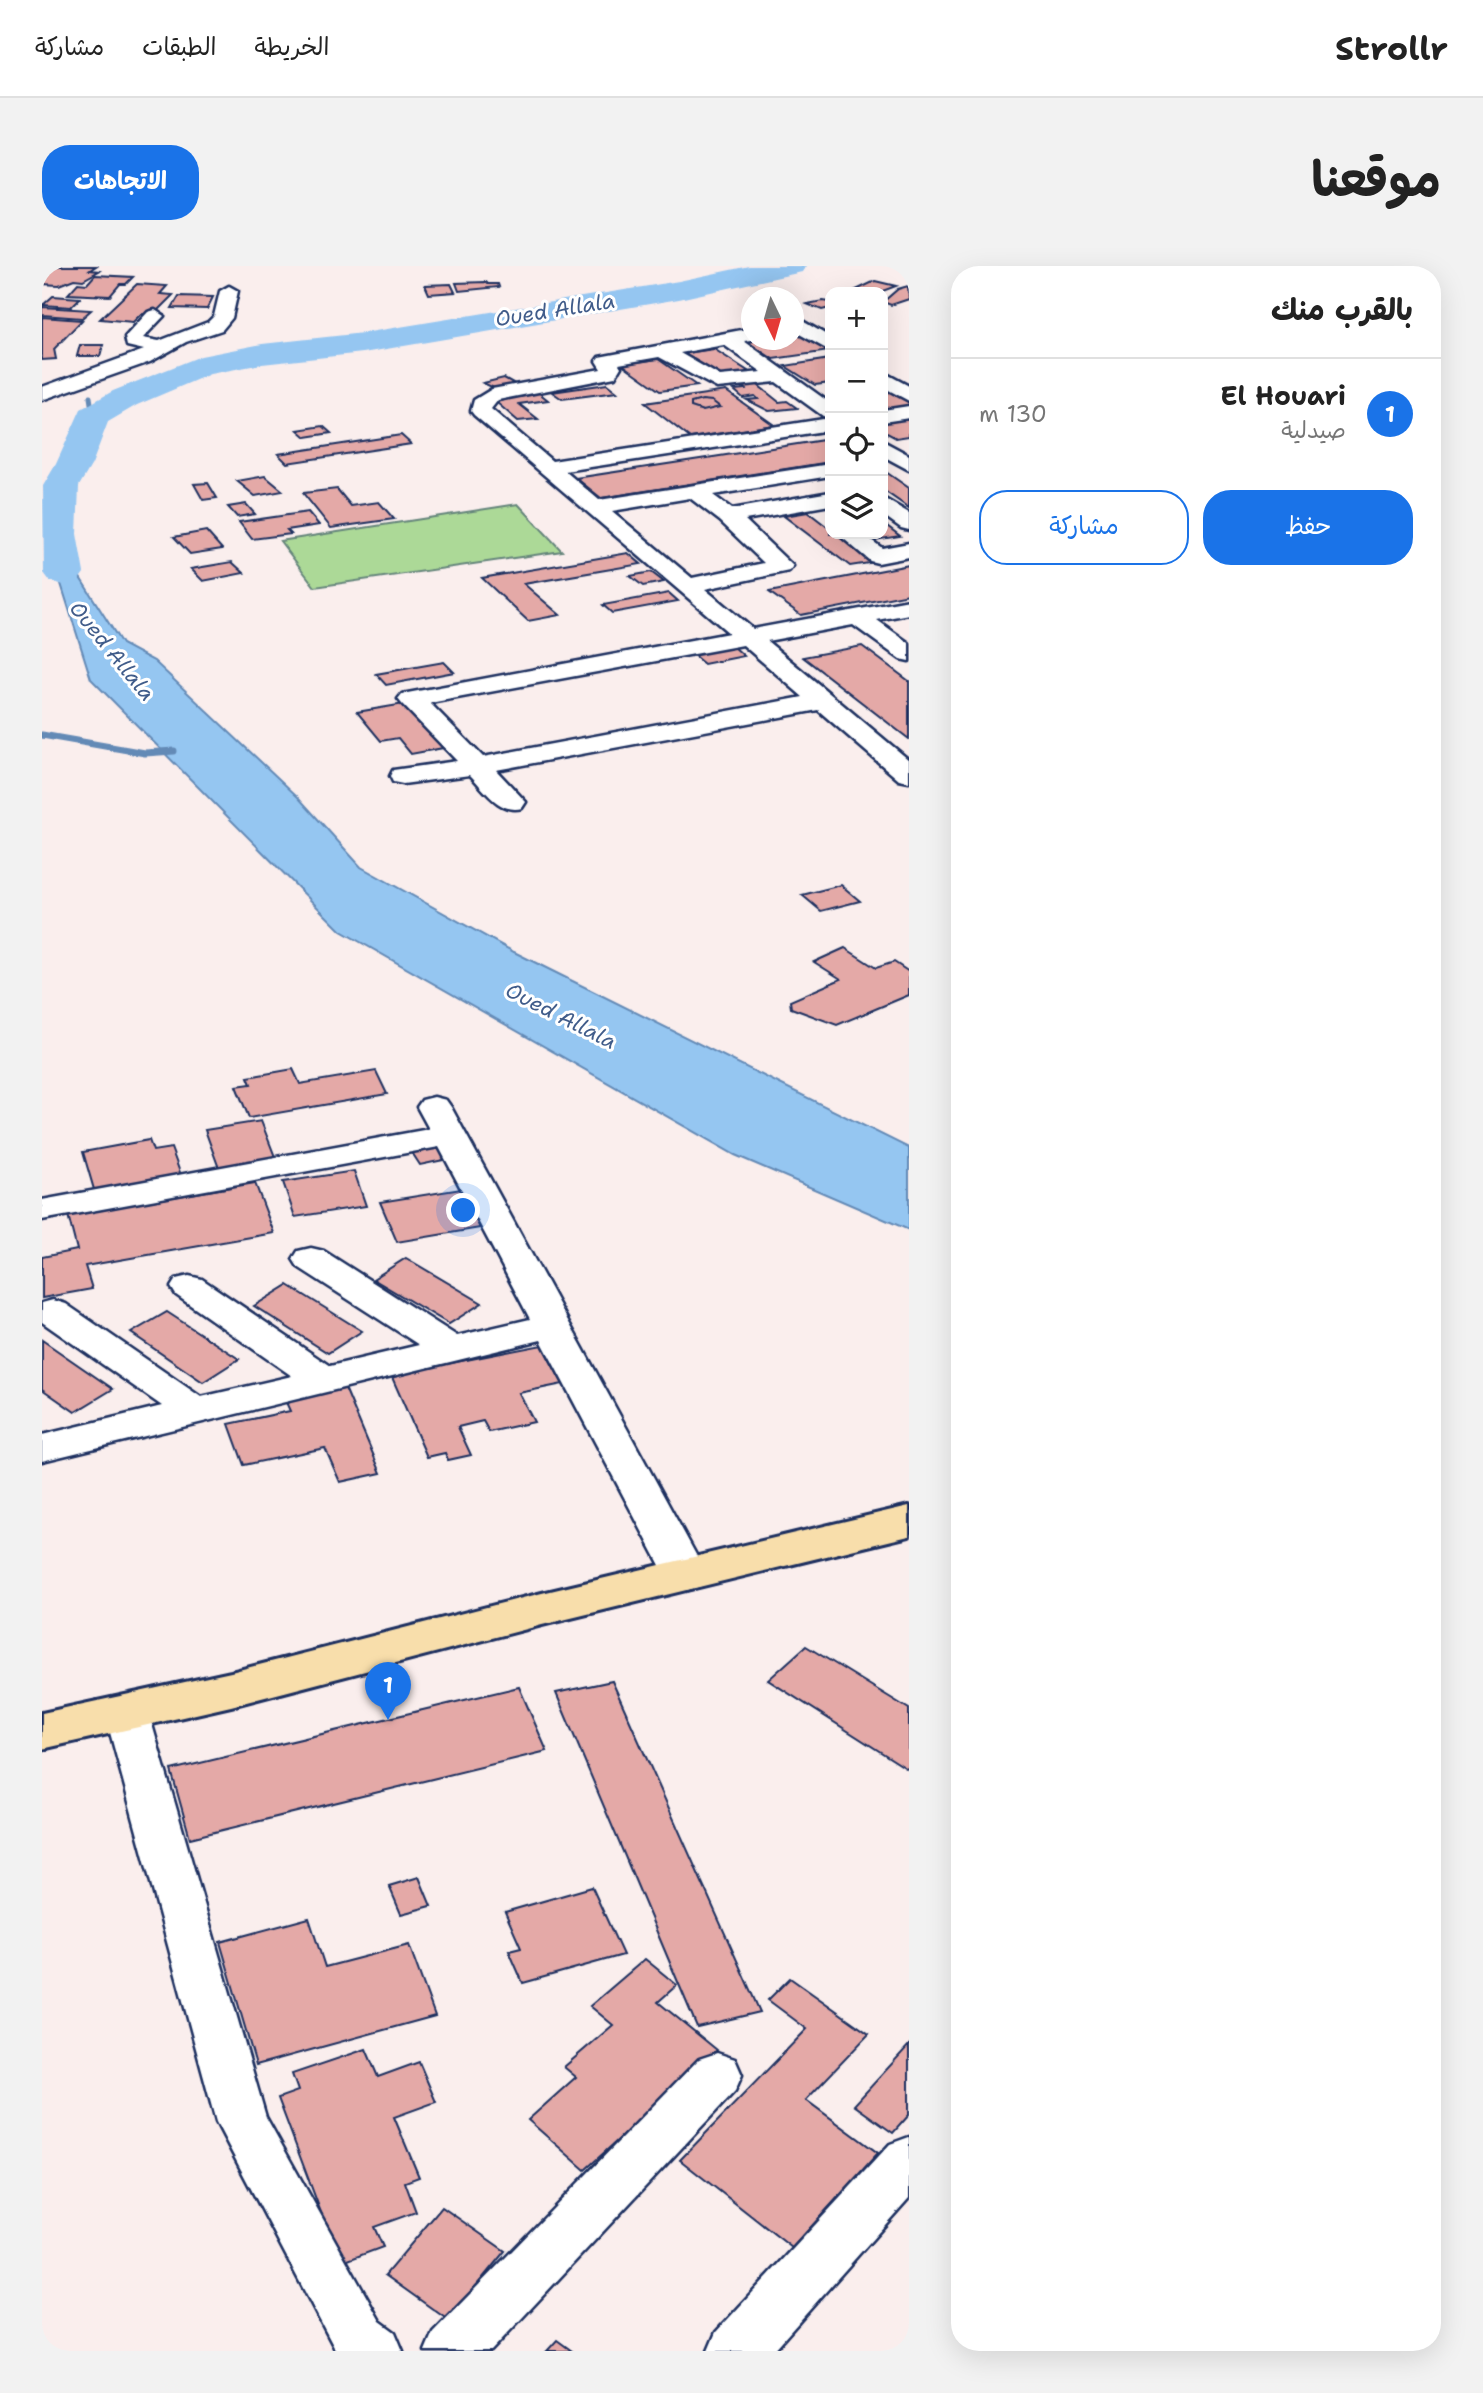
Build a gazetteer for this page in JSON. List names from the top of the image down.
{
  "water": ["Oued Allala"],
  "north": "bottom",
  "page": {
    "header": "Strollr",
    "nav": ["الخريطة", "الطبقات", "مشاركة"],
    "title": "موقعنا",
    "buttons": [
      "الاتجاهات",
      ["حفظ", "مشاركة"]
    ],
    "heading": "بالقرب منك",
    "map_buttons": ["+", "−"],
    "list": [
      {
        "mark": "1",
        "name": "El Houari",
        "note": "صيدلية",
        "value": "130 m"
      }
    ],
    "pins": "1"
  }
}
